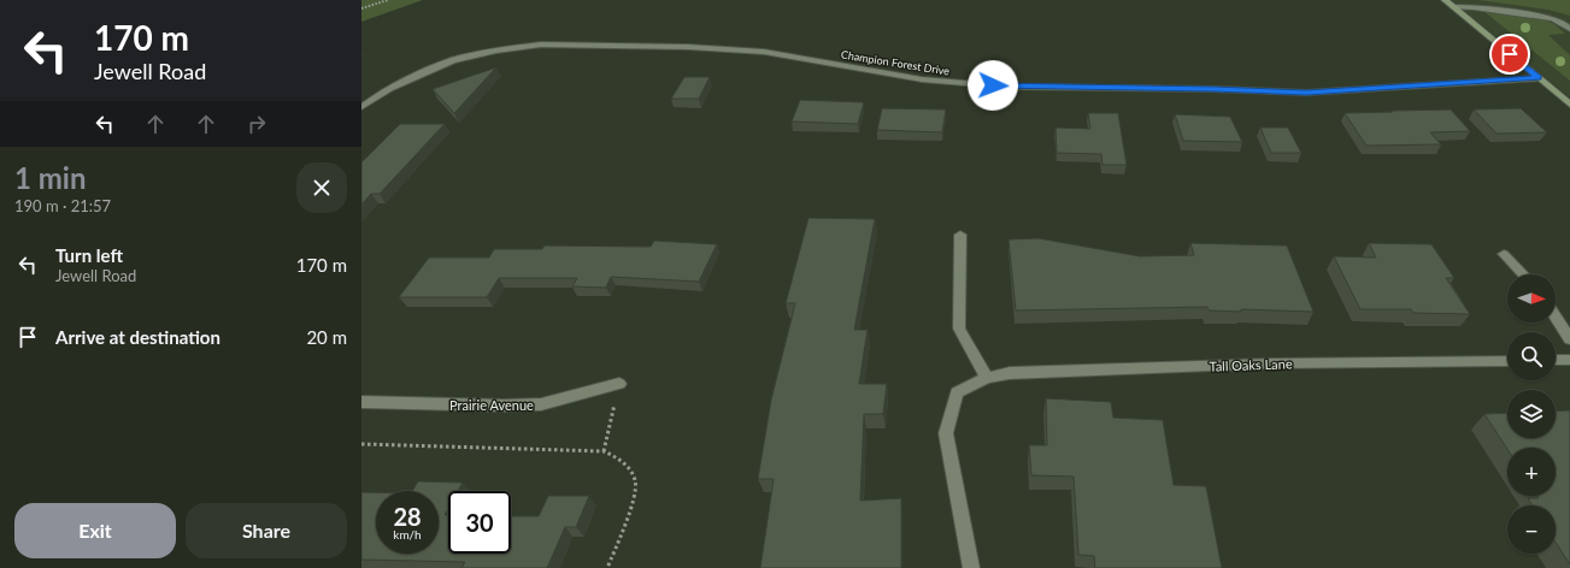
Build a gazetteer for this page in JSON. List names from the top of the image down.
{
  "streets": {
    "street": ["Champion Forest Drive", "Tall Oaks Lane", "Prairie Avenue"]
  },
  "north": "right",
  "page": {
    "turn": ["170 m", "Jewell Road"],
    "heading": ["1 min", "190 m · 21:57"],
    "list": [
      {
        "name": "Turn left",
        "note": "Jewell Road",
        "value": "170 m"
      },
      {
        "name": "Arrive at destination",
        "value": "20 m"
      }
    ],
    "map_buttons": ["+", "−"],
    "speed": "28 km/h",
    "limit": "30",
    "buttons": ["Exit", "Share"]
  }
}
